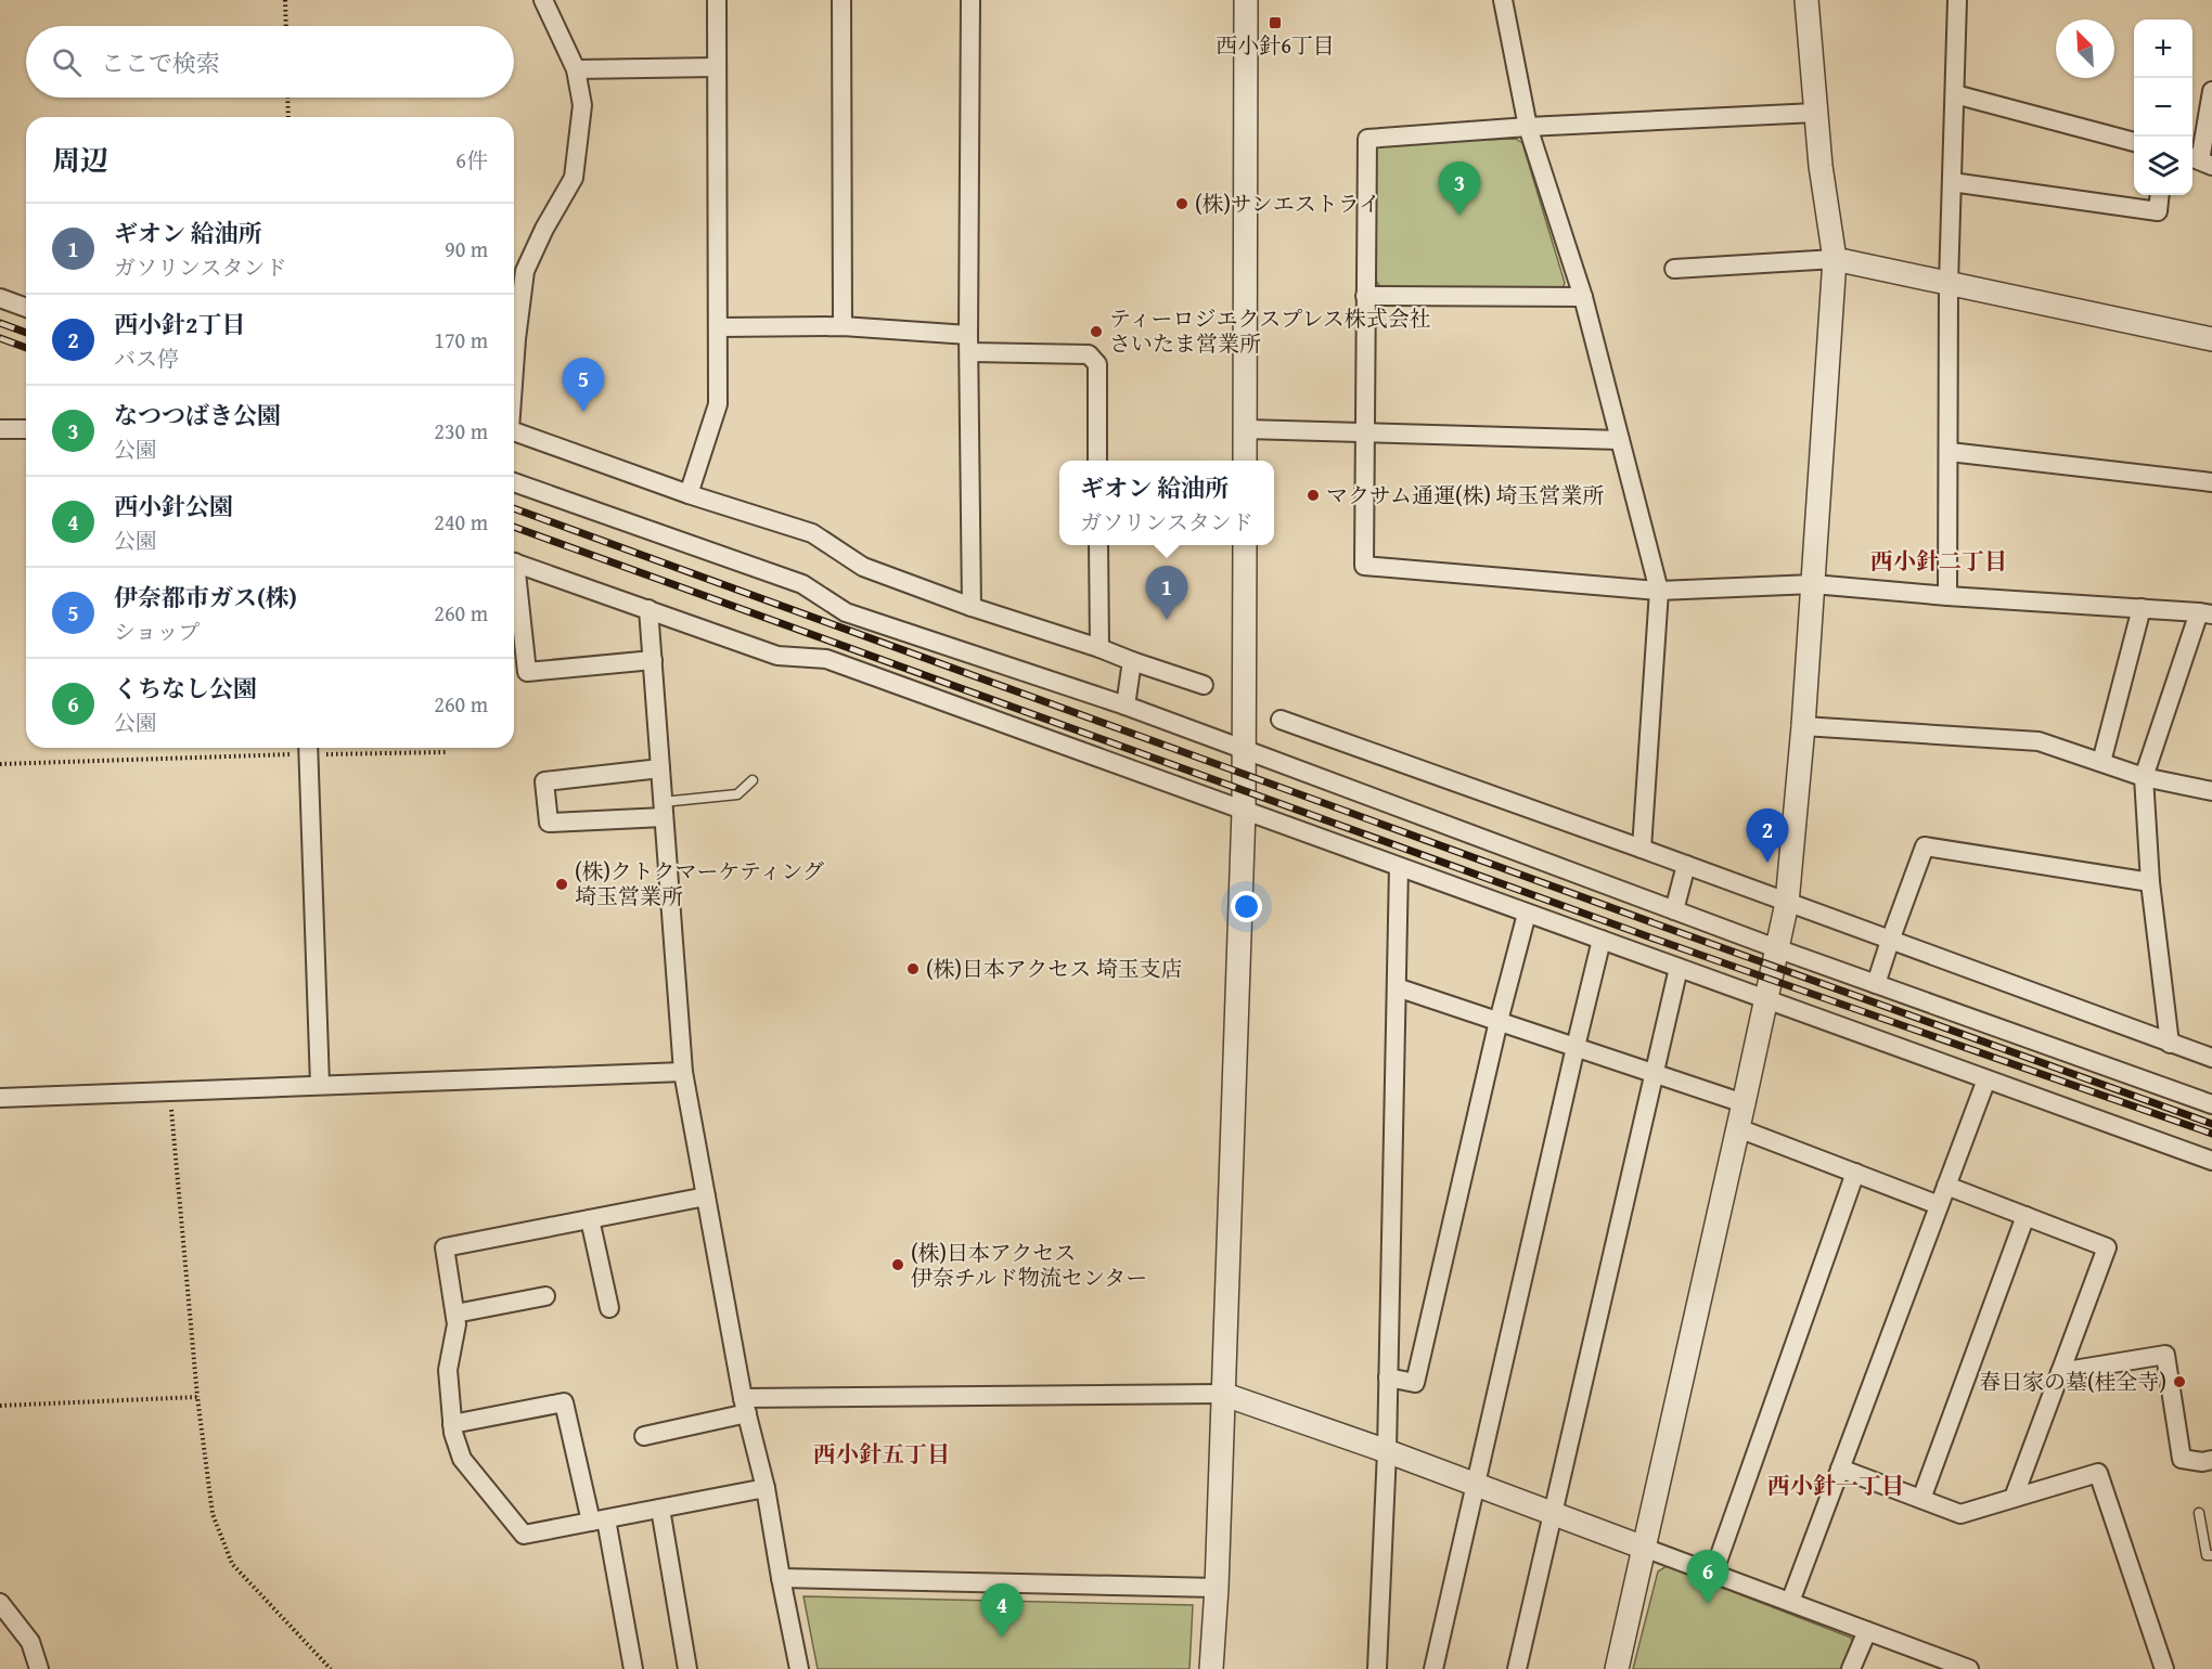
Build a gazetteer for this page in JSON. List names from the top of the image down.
{
  "districts": ["西小針二丁目", "西小針五丁目", "西小針一丁目"],
  "places": {
    "transit": ["西小針6丁目"],
    "other": [
      "(株)サンエストライ",
      "ティーロジエクスプレス株式会社 さいたま営業所",
      "マクサム通運(株) 埼玉営業所",
      "(株)クトクマーケティング 埼玉営業所",
      "(株)日本アクセス 埼玉支店",
      "(株)日本アクセス 伊奈チルド物流センター",
      "春日家の墓(桂全寺)"
    ]
  },
  "north": "top left",
  "page": {
    "map_buttons": ["+", "−"],
    "search": "ここで検索",
    "heading": ["周辺", "6件"],
    "pins": [
      "3",
      "5",
      "1",
      "2",
      "6",
      "4"
    ],
    "list": [
      {
        "mark": "1",
        "name": "ギオン 給油所",
        "note": "ガソリンスタンド",
        "value": "90 m"
      },
      {
        "mark": "2",
        "name": "西小針2丁目",
        "note": "バス停",
        "value": "170 m"
      },
      {
        "mark": "3",
        "name": "なつつばき公園",
        "note": "公園",
        "value": "230 m"
      },
      {
        "mark": "4",
        "name": "西小針公園",
        "note": "公園",
        "value": "240 m"
      },
      {
        "mark": "5",
        "name": "伊奈都市ガス(株)",
        "note": "ショップ",
        "value": "260 m"
      },
      {
        "mark": "6",
        "name": "くちなし公園",
        "note": "公園",
        "value": "260 m"
      }
    ],
    "popup": ["ギオン 給油所", "ガソリンスタンド"]
  }
}
